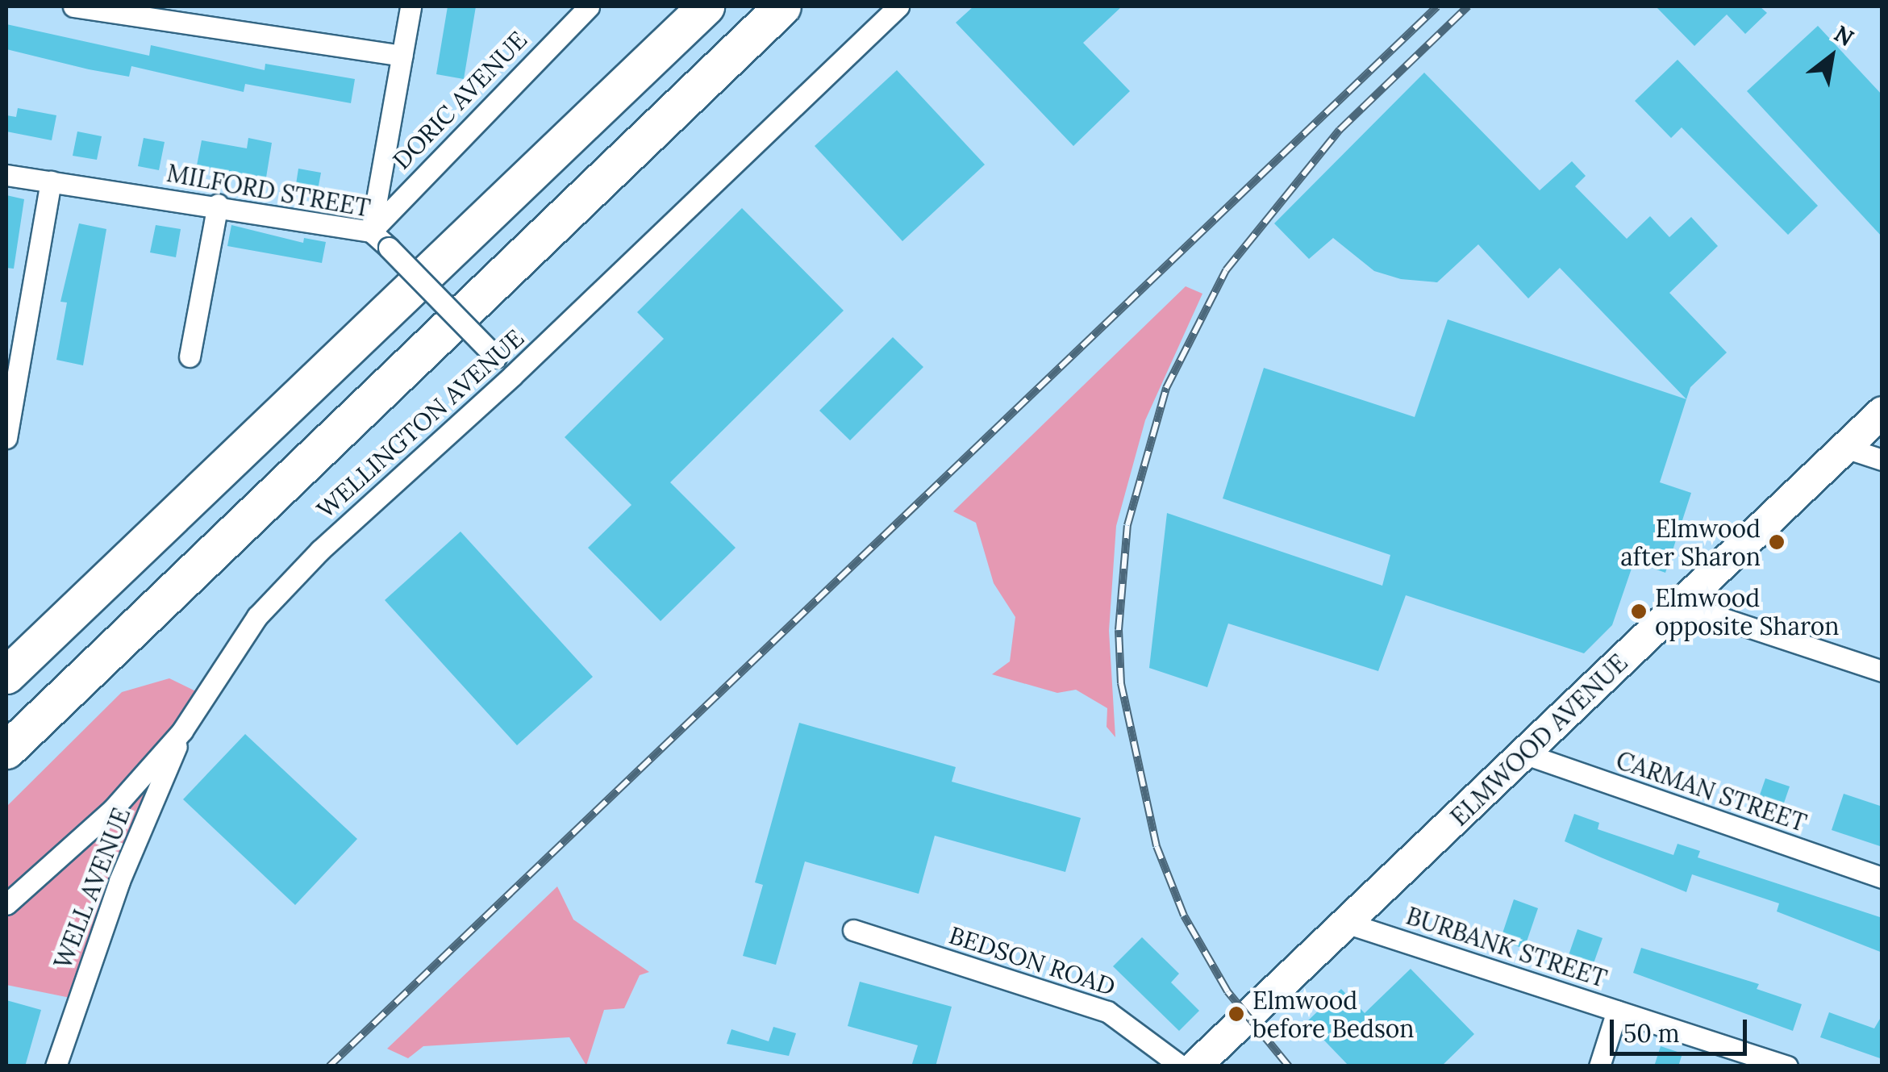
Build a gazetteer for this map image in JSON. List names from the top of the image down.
{
  "streets": {
    "main road": ["ELMWOOD AVENUE"],
    "street": [
      "DORIC AVENUE",
      "MILFORD STREET",
      "WELLINGTON AVENUE",
      "CARMAN STREET",
      "WELL AVENUE",
      "BURBANK STREET",
      "BEDSON ROAD"
    ]
  },
  "crossings": [
    ["DORIC AVENUE", "MILFORD STREET"],
    ["MILFORD STREET", "WELLINGTON AVENUE"],
    ["WELLINGTON AVENUE", "WELL AVENUE"],
    ["ELMWOOD AVENUE", "CARMAN STREET"],
    ["ELMWOOD AVENUE", "BURBANK STREET"]
  ],
  "places": ["Elmwood after Sharon", "Elmwood opposite Sharon", "Elmwood before Bedson"],
  "scale_bar": "50 m",
  "north": "top right"
}
